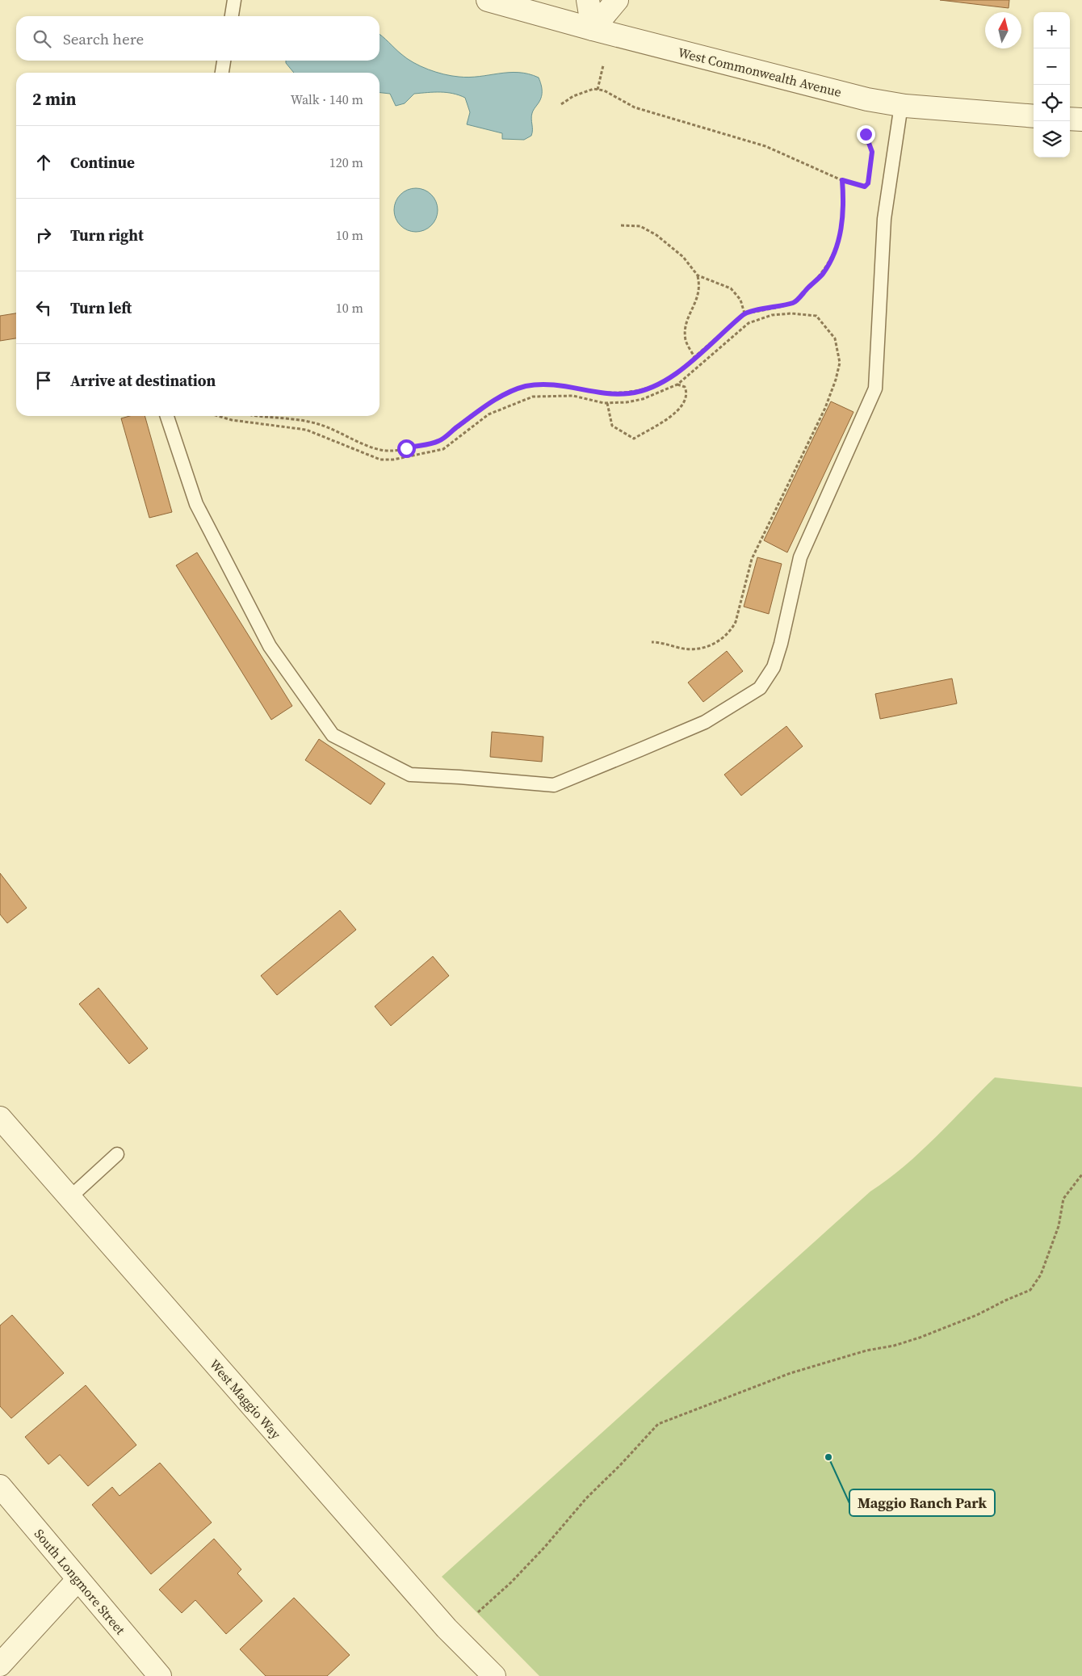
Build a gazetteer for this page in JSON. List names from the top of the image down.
{
  "streets": {
    "street": ["West Commonwealth Avenue", "West Maggio Way", "South Longmore Street"]
  },
  "places": ["Maggio Ranch Park"],
  "north": "top",
  "page": {
    "map_buttons": ["+", "−"],
    "search": "Search here",
    "heading": ["2 min", "Walk · 140 m"],
    "list": [
      ["Continue", "120 m"],
      ["Turn right", "10 m"],
      ["Turn left", "10 m"],
      "Arrive at destination"
    ]
  }
}
